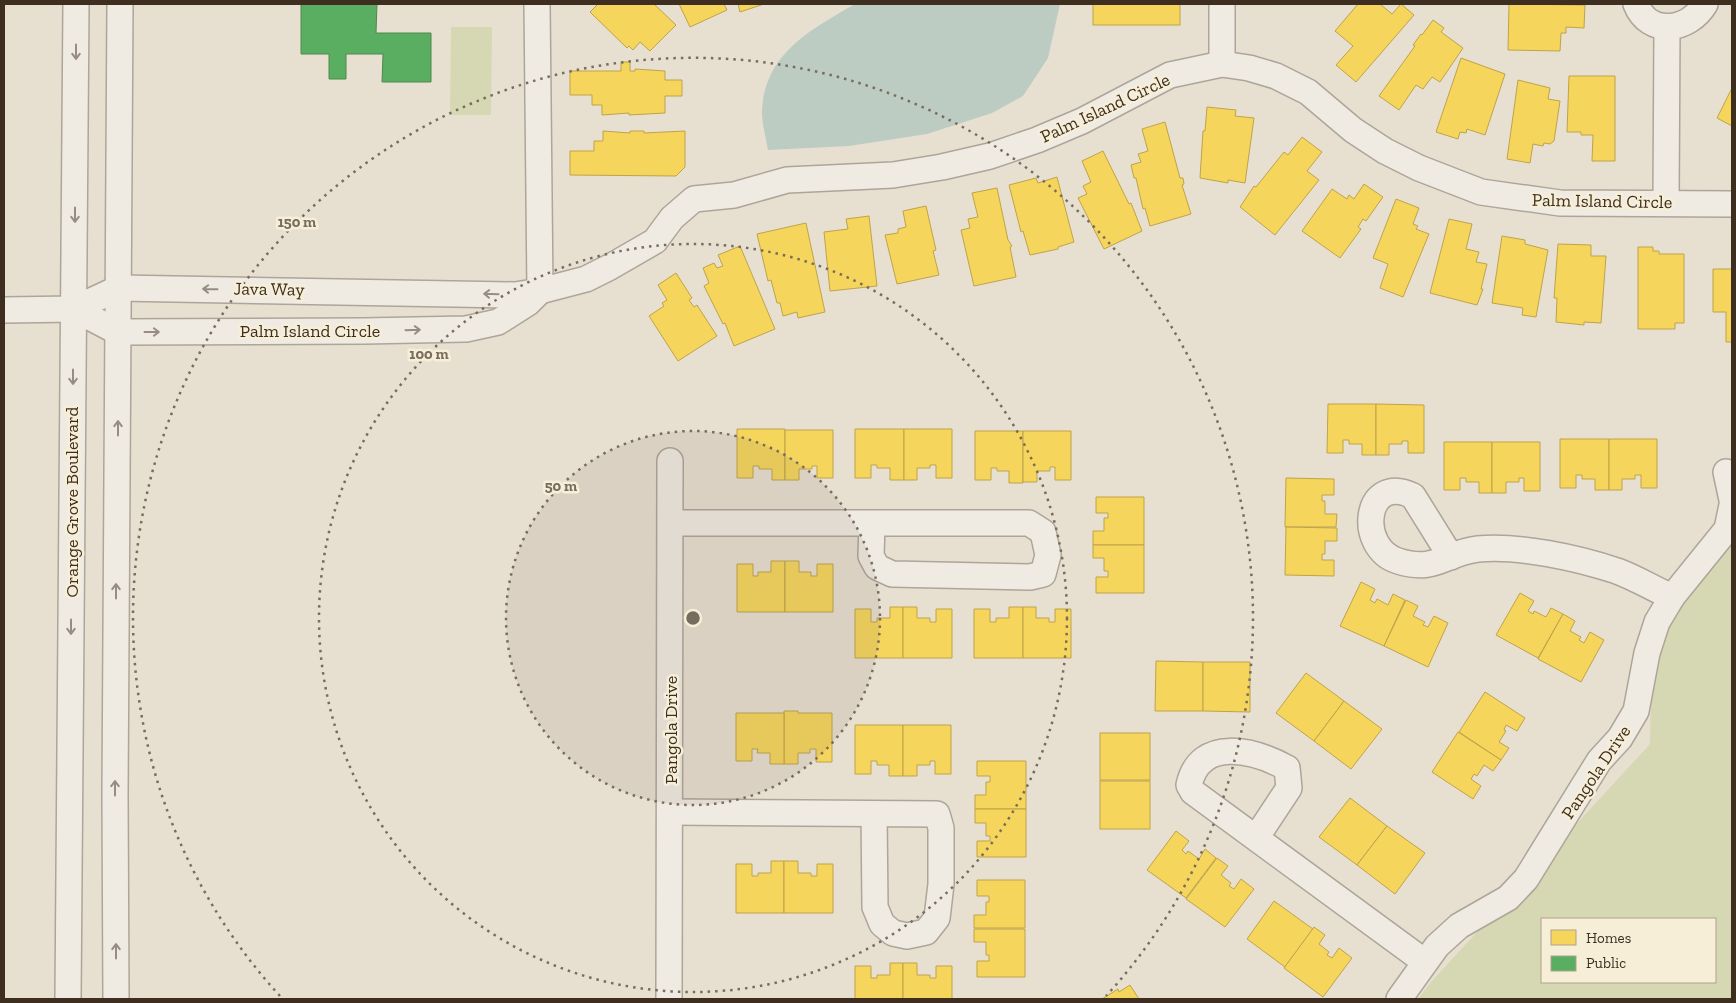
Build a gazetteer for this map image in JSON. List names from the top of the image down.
{
  "streets": {
    "street": [
      "Palm Island Circle",
      "Java Way",
      "Orange Grove Boulevard",
      "Pangola Drive"
    ]
  },
  "crossings": [
    ["Palm Island Circle", "Java Way"],
    ["Palm Island Circle", "Orange Grove Boulevard"],
    ["Java Way", "Orange Grove Boulevard"]
  ],
  "one_way": ["Java Way"],
  "legend": ["Homes", "Public"],
  "rings": ["150 m", "100 m", "50 m"]
}
